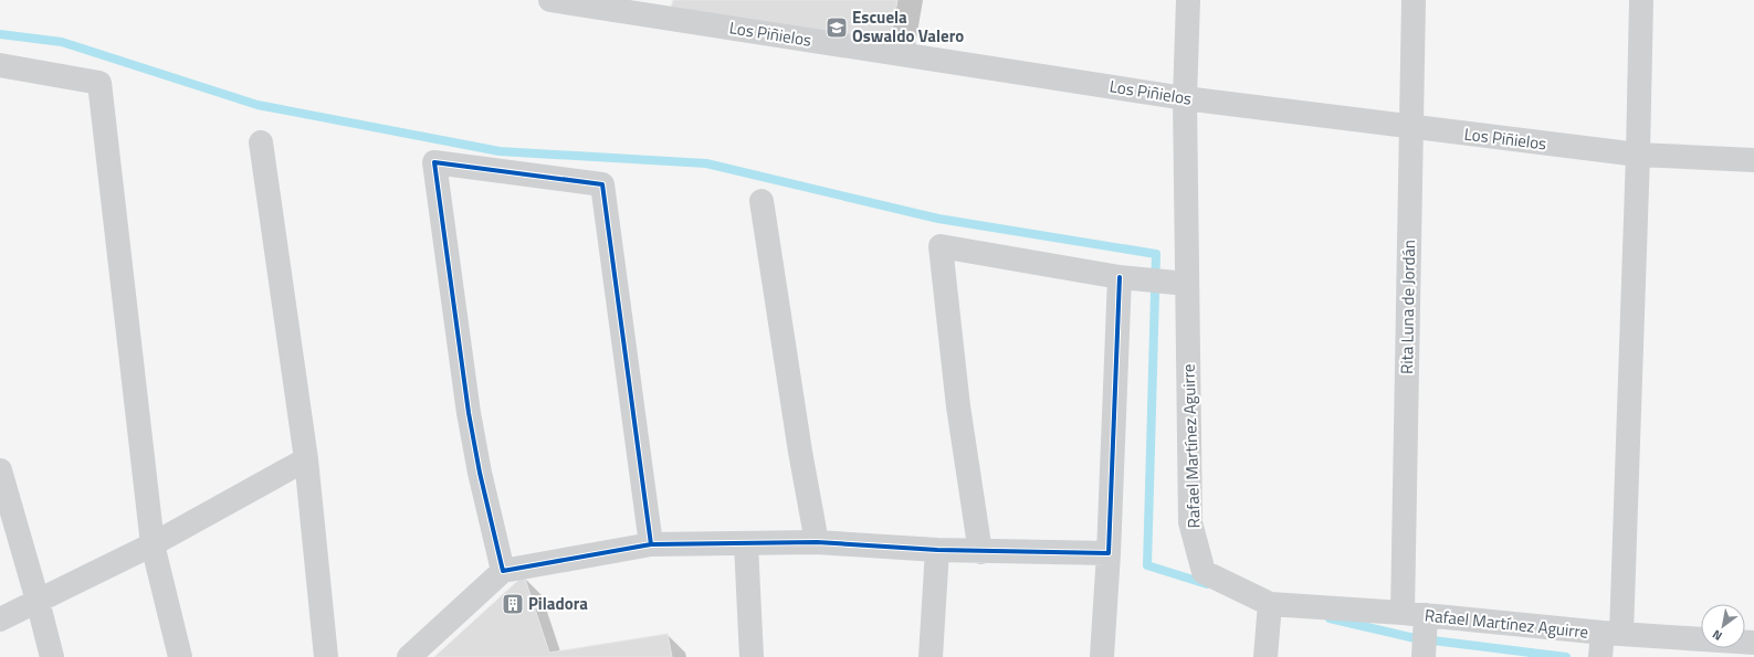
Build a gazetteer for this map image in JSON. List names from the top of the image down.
{
  "streets": {
    "street": ["Los Piñielos", "Rita Luna de Jordán", "Rafael Martínez Aguirre"]
  },
  "crossings": [
    ["Los Piñielos", "Rita Luna de Jordán"],
    ["Los Piñielos", "Rafael Martínez Aguirre"],
    ["Rita Luna de Jordán", "Rafael Martínez Aguirre"]
  ],
  "places": {
    "school or university": ["Escuela Oswaldo Valero"],
    "building": ["Piladora"]
  },
  "north": "bottom left"
}
